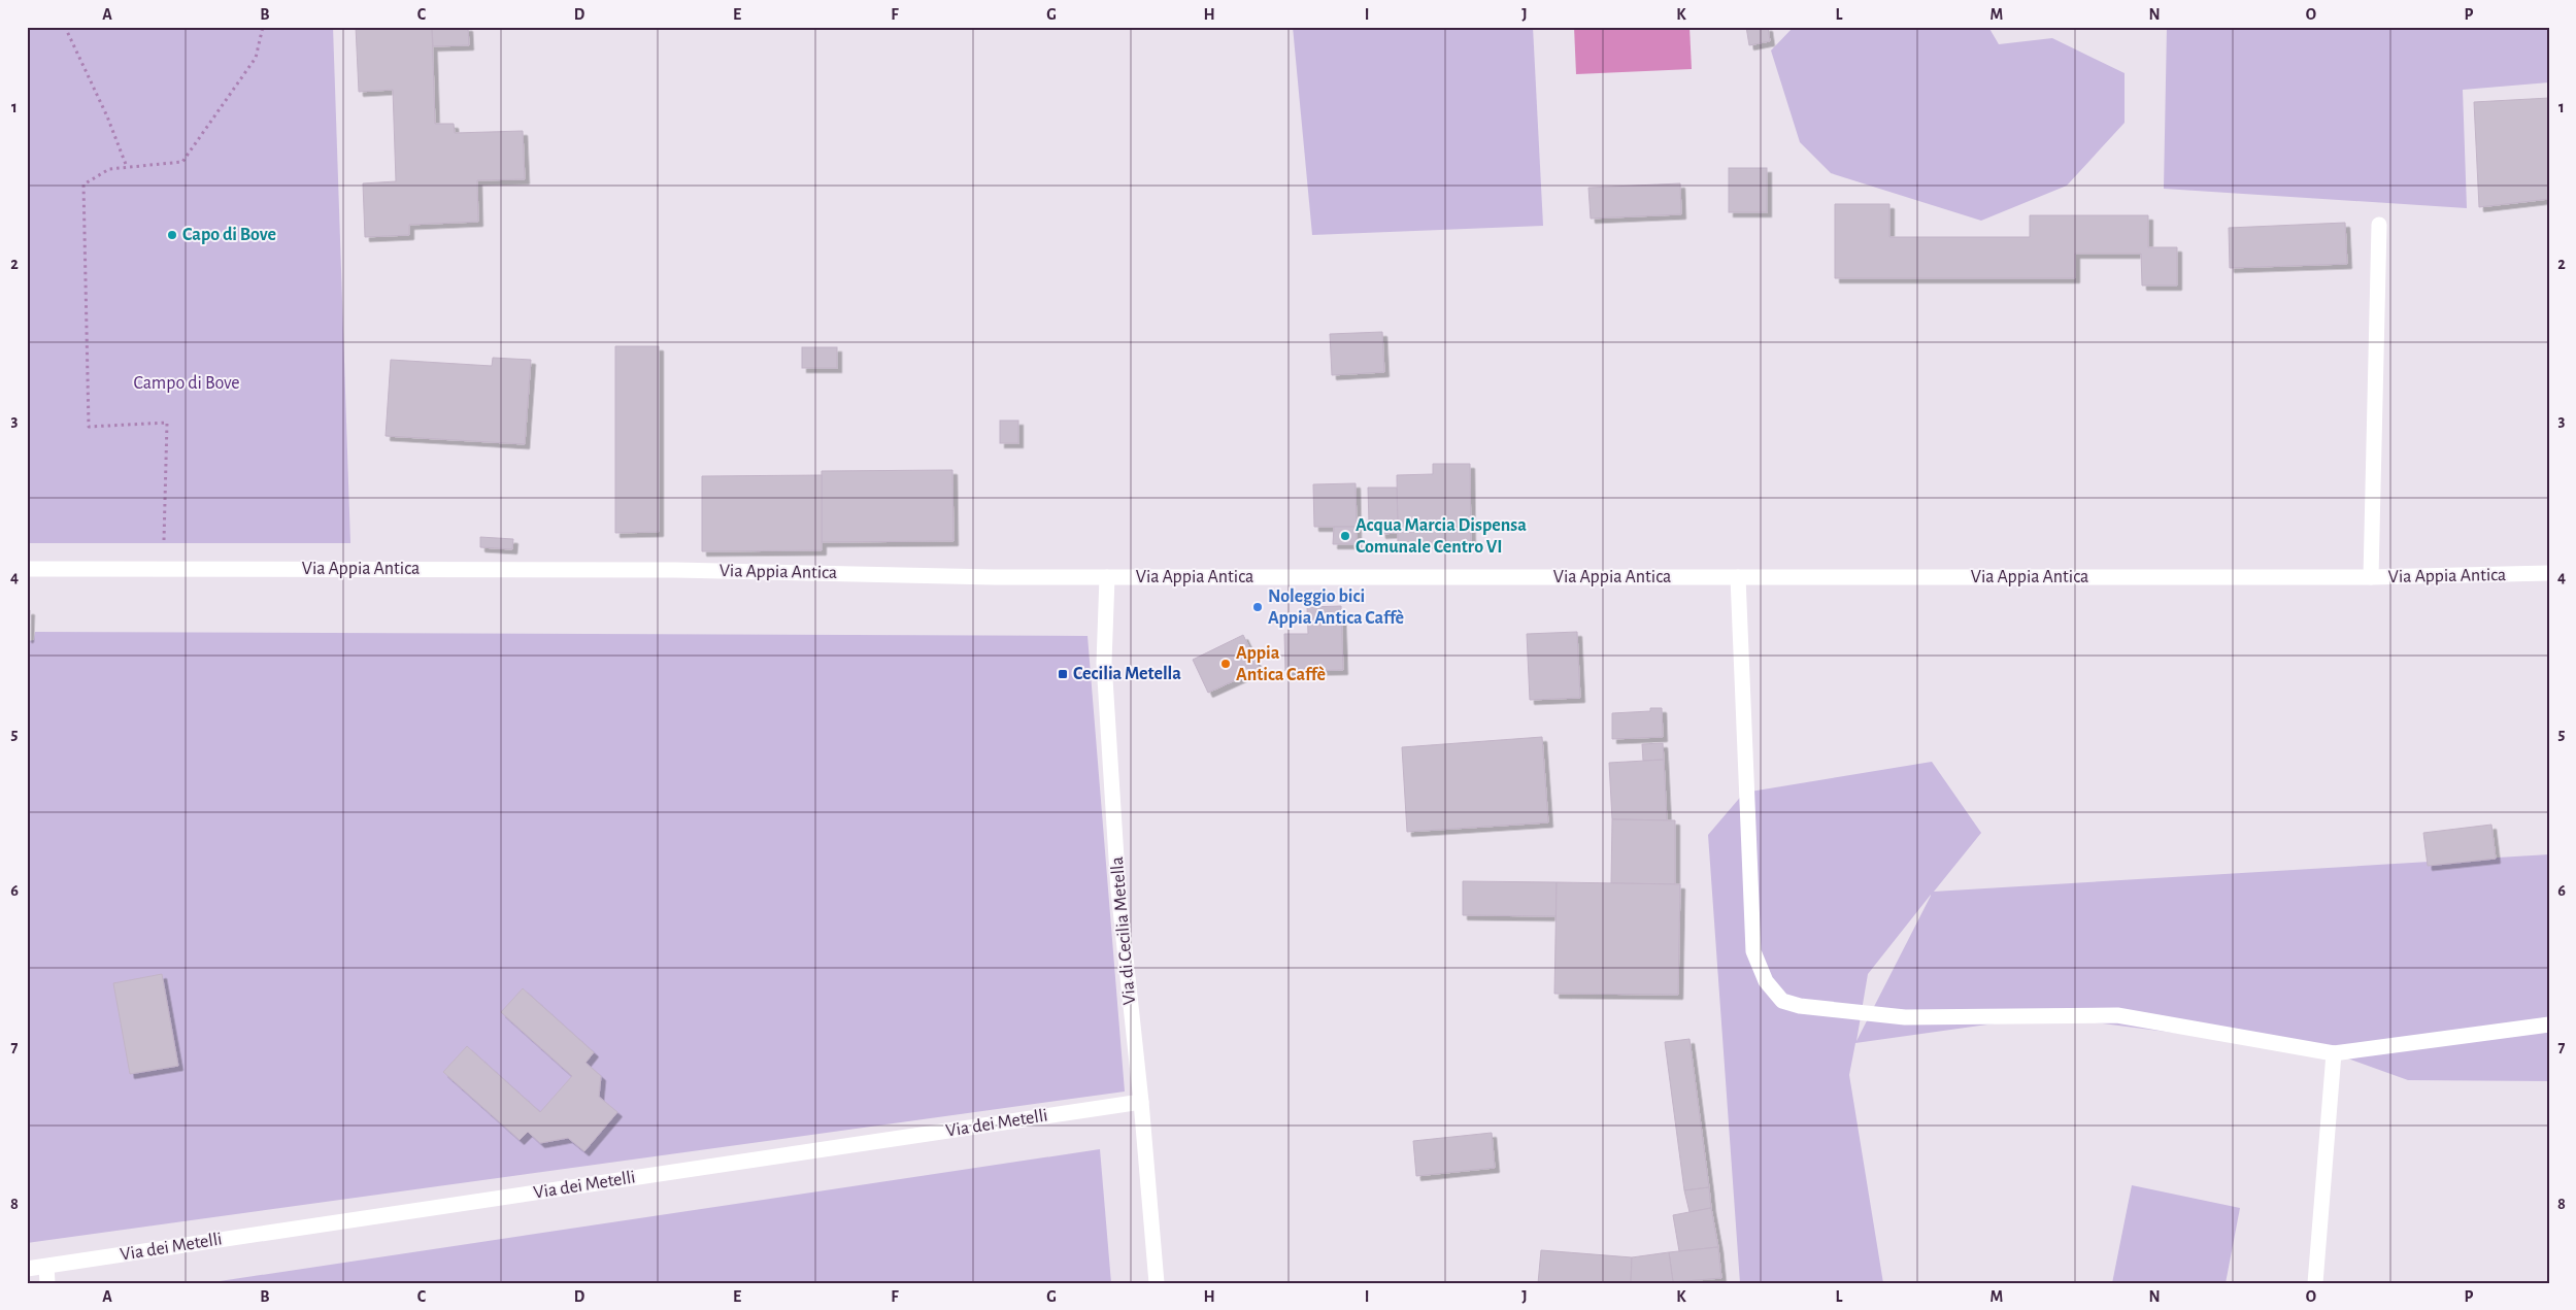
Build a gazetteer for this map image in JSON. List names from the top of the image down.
{
  "streets": {
    "street": ["Via Appia Antica", "Via di Cecilia Metella", "Via dei Metelli"]
  },
  "crossings": [
    ["Via Appia Antica", "Via di Cecilia Metella"],
    ["Via di Cecilia Metella", "Via dei Metelli"]
  ],
  "parks": ["Campo di Bove"],
  "places": {
    "other": [
      "Capo di Bove",
      "Acqua Marcia Dispensa Comunale Centro VI",
      "Noleggio bici Appia Antica Caffè",
      "Appia Antica Caffè"
    ],
    "transit": ["Cecilia Metella"]
  },
  "grid": {
    "columns": [
      "A",
      "B",
      "C",
      "D",
      "E",
      "F",
      "G",
      "H",
      "I",
      "J",
      "K",
      "L",
      "M",
      "N",
      "O",
      "P"
    ],
    "rows": [
      "1",
      "2",
      "3",
      "4",
      "5",
      "6",
      "7",
      "8"
    ]
  }
}
